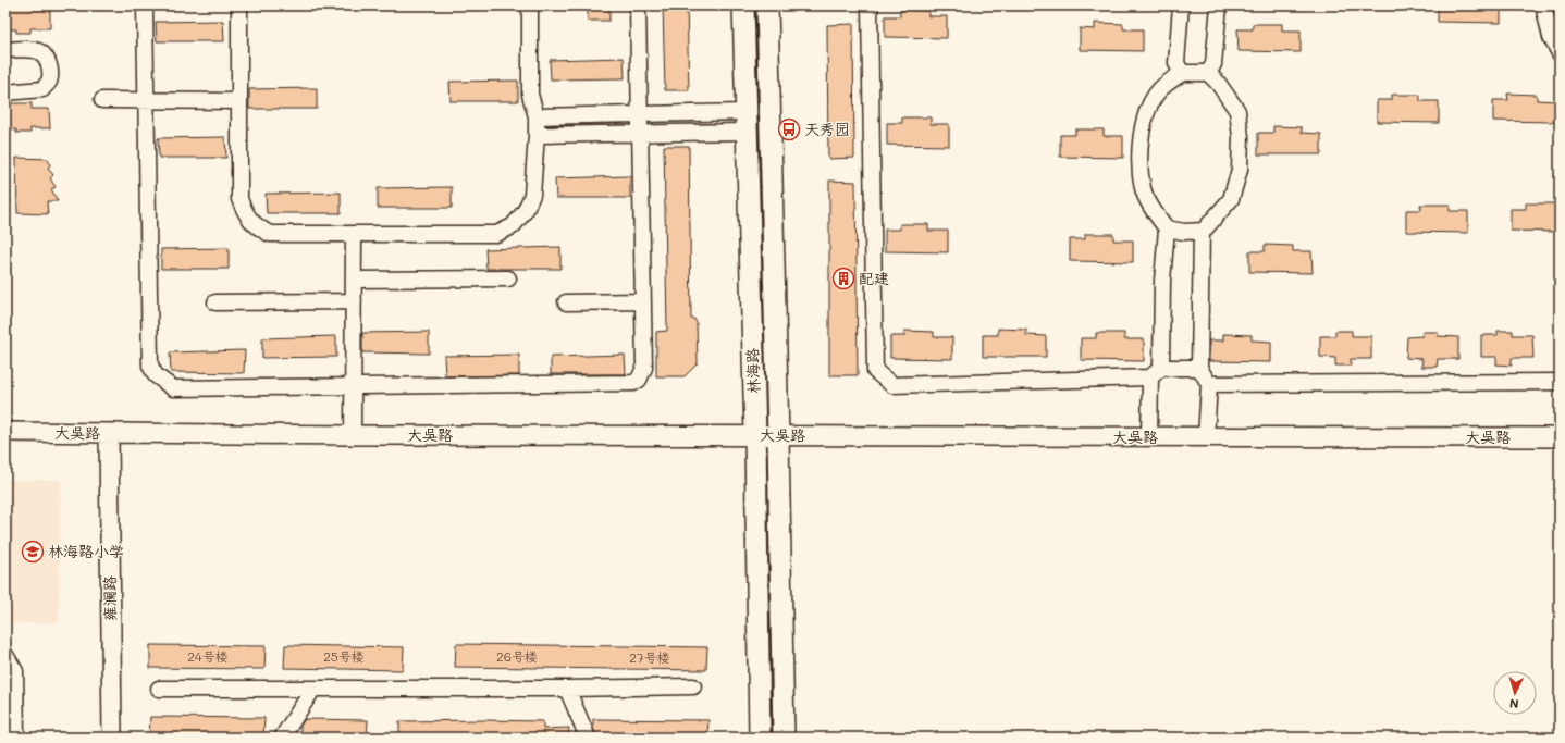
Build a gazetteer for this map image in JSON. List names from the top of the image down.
{
  "streets": {
    "main road": ["林海路"],
    "street": ["大吴路", "雍澜路"]
  },
  "crossings": [
    ["林海路", "大吴路"],
    ["大吴路", "雍澜路"]
  ],
  "places": {
    "bus stop": ["天秀园"],
    "building": ["配建"],
    "school or university": ["林海路小学"]
  },
  "house_numbers": [
    "24号楼",
    "25号楼",
    "26号楼",
    "27号楼"
  ],
  "north": "bottom"
}
